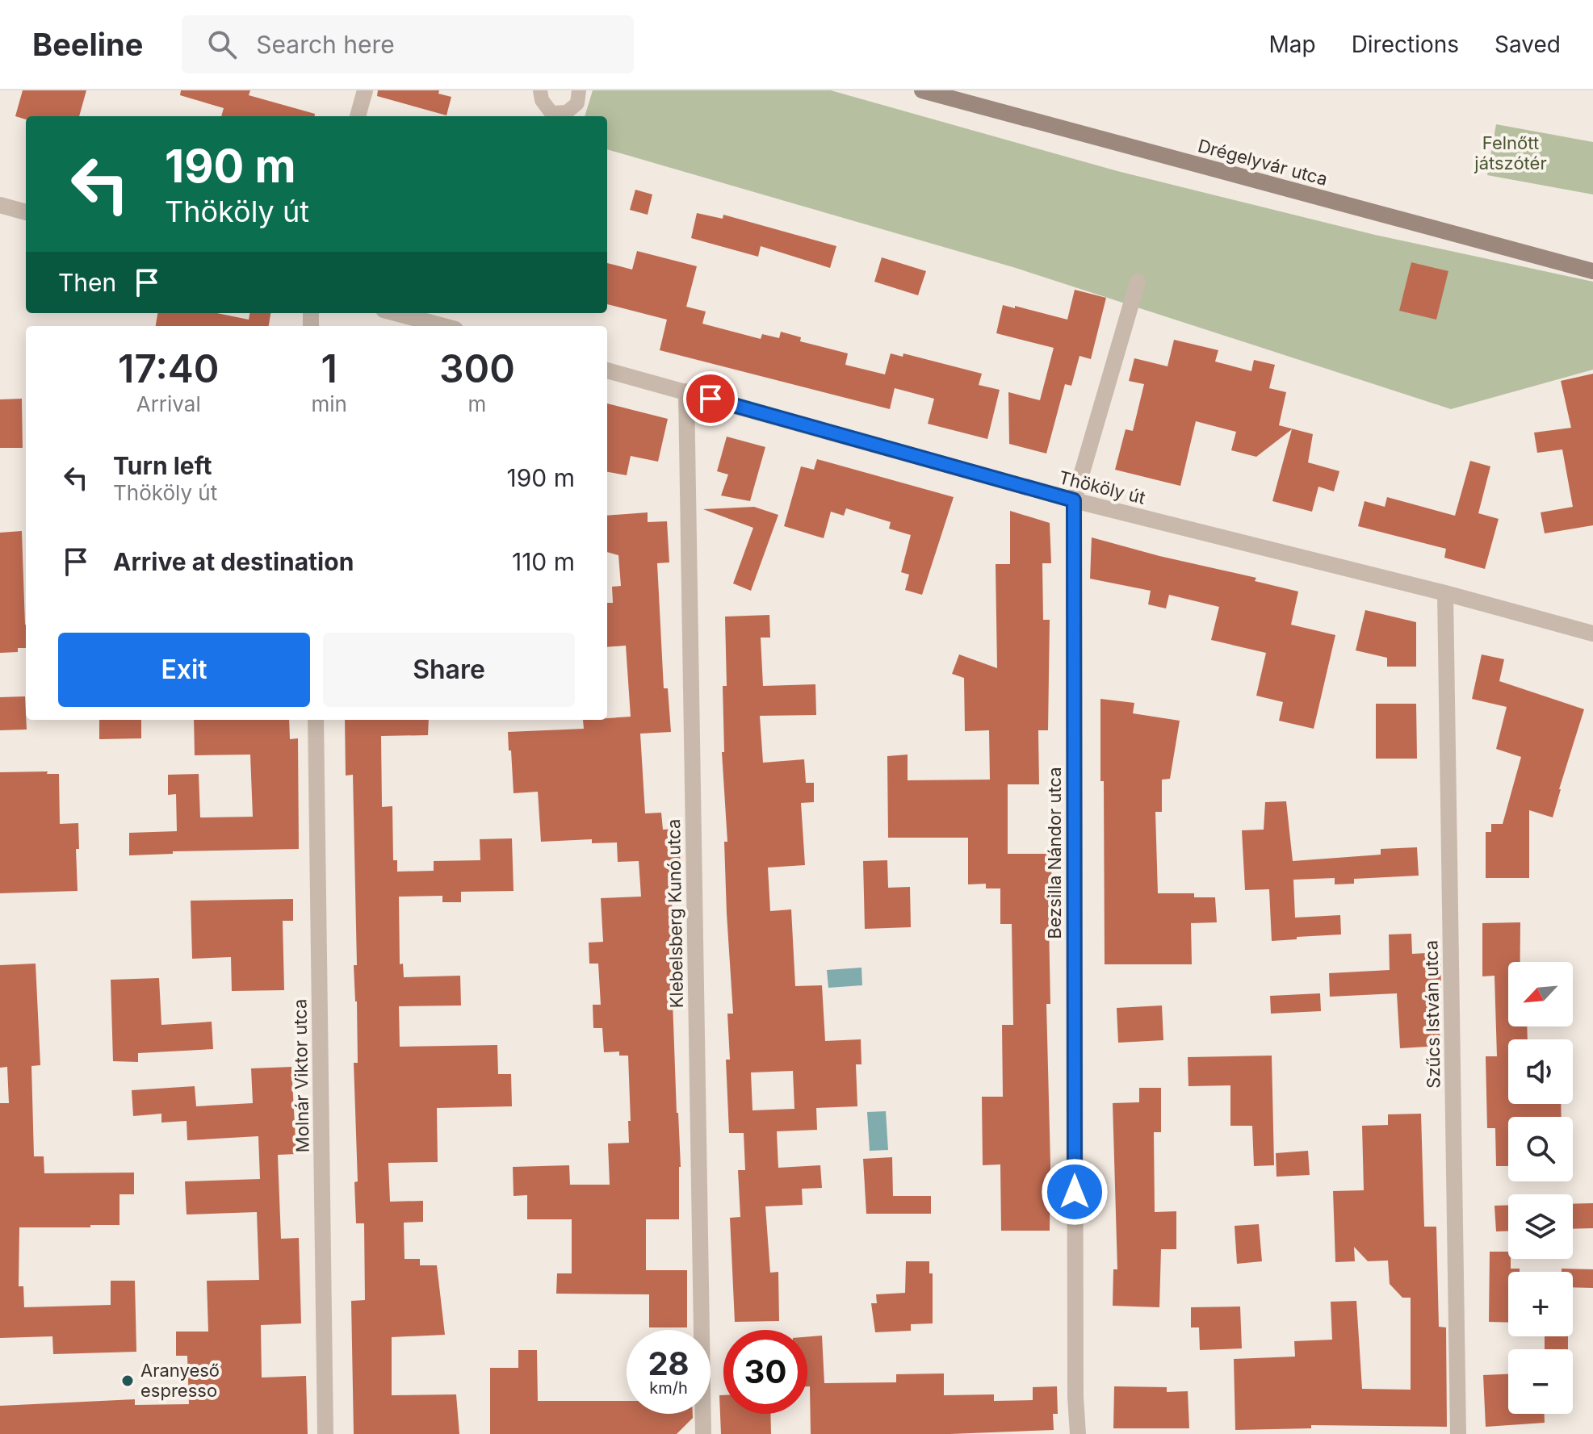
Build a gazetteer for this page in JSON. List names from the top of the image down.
{
  "streets": {
    "main road": ["Drégelyvár utca"],
    "street": [
      "Thököly út",
      "Bezsilla Nándor utca",
      "Klebelsberg Kunó utca",
      "Szűcs István utca",
      "Molnár Viktor utca"
    ]
  },
  "crossings": [
    ["Thököly út", "Bezsilla Nándor utca"],
    ["Thököly út", "Klebelsberg Kunó utca"],
    ["Thököly út", "Szűcs István utca"]
  ],
  "parks": ["Felnőtt játszótér"],
  "places": ["Aranyeső espresso"],
  "north": "bottom left",
  "page": {
    "header": "Beeline",
    "search": "Search here",
    "nav": ["Map", "Directions", "Saved"],
    "turn": ["190 m", "Thököly út"],
    "then": "Then",
    "eta": [
      "17:40",
      "Arrival",
      "1",
      "min",
      "300",
      "m"
    ],
    "list": [
      {
        "name": "Turn left",
        "note": "Thököly út",
        "value": "190 m"
      },
      {
        "name": "Arrive at destination",
        "value": "110 m"
      }
    ],
    "buttons": ["Exit", "Share"],
    "map_buttons": ["+", "−"],
    "speed": "28 km/h",
    "limit": "30"
  }
}
